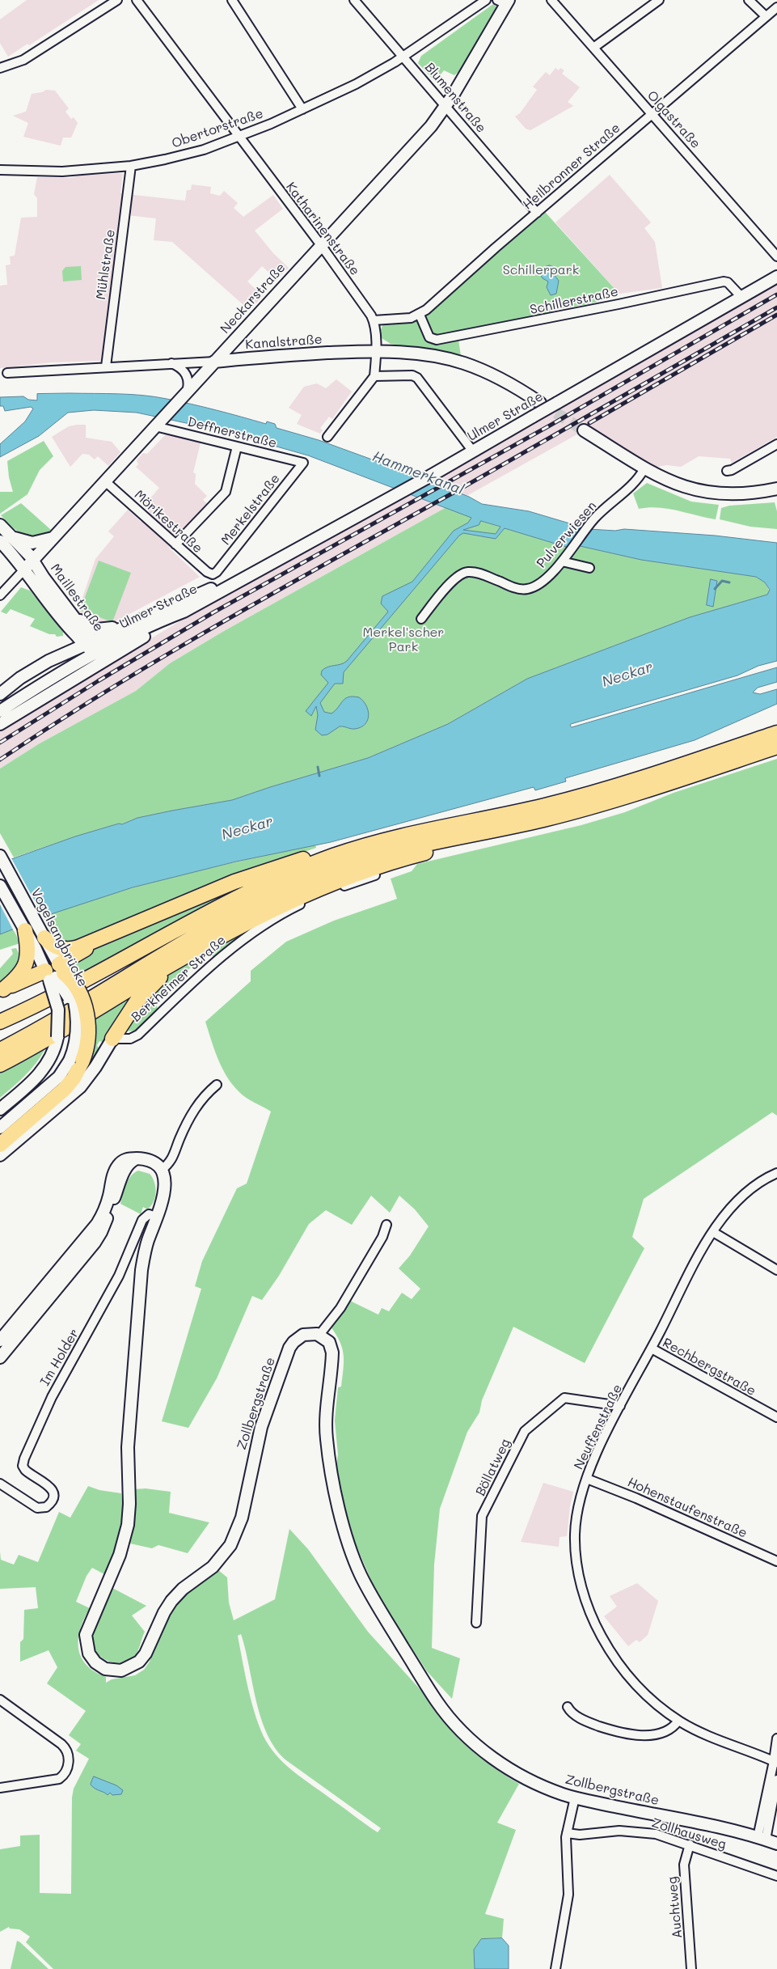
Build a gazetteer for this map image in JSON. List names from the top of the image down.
{
  "streets": {
    "main road": [
      "Neckarstraße",
      "Kanalstraße",
      "Ulmer Straße",
      "Maillestraße",
      "Vogelsangbrücke",
      "Zollbergstraße"
    ],
    "street": [
      "Blumenstraße",
      "Olgastraße",
      "Obertorstraße",
      "Heilbronner Straße",
      "Katharinenstraße",
      "Mühlstraße",
      "Schillerstraße",
      "Deffnerstraße",
      "Merkelstraße",
      "Mörikestraße",
      "Pulverwiesen",
      "Berkheimer Straße",
      "Im Holder",
      "Rechbergstraße",
      "Neuffenstraße",
      "Böllatweg",
      "Hohenstaufenstraße",
      "Zollhausweg",
      "Auchtweg"
    ]
  },
  "crossings": [
    ["Blumenstraße", "Obertorstraße"],
    ["Blumenstraße", "Heilbronner Straße"],
    ["Blumenstraße", "Neckarstraße"],
    ["Olgastraße", "Heilbronner Straße"],
    ["Obertorstraße", "Katharinenstraße"],
    ["Obertorstraße", "Mühlstraße"],
    ["Heilbronner Straße", "Katharinenstraße"],
    ["Heilbronner Straße", "Schillerstraße"],
    ["Katharinenstraße", "Neckarstraße"],
    ["Mühlstraße", "Kanalstraße"],
    ["Neckarstraße", "Kanalstraße"],
    ["Neckarstraße", "Deffnerstraße"],
    ["Neckarstraße", "Mörikestraße"],
    ["Neckarstraße", "Maillestraße"],
    ["Schillerstraße", "Ulmer Straße"],
    ["Ulmer Straße", "Maillestraße"],
    ["Deffnerstraße", "Merkelstraße"],
    ["Merkelstraße", "Mörikestraße"],
    ["Im Holder", "Zollbergstraße"],
    ["Rechbergstraße", "Neuffenstraße"],
    ["Neuffenstraße", "Böllatweg"],
    ["Neuffenstraße", "Hohenstaufenstraße"],
    ["Zollhausweg", "Auchtweg"]
  ],
  "water": ["Hammerkanal", "Neckar"],
  "parks": ["Schillerpark", "Merkel'scher Park"]
}
